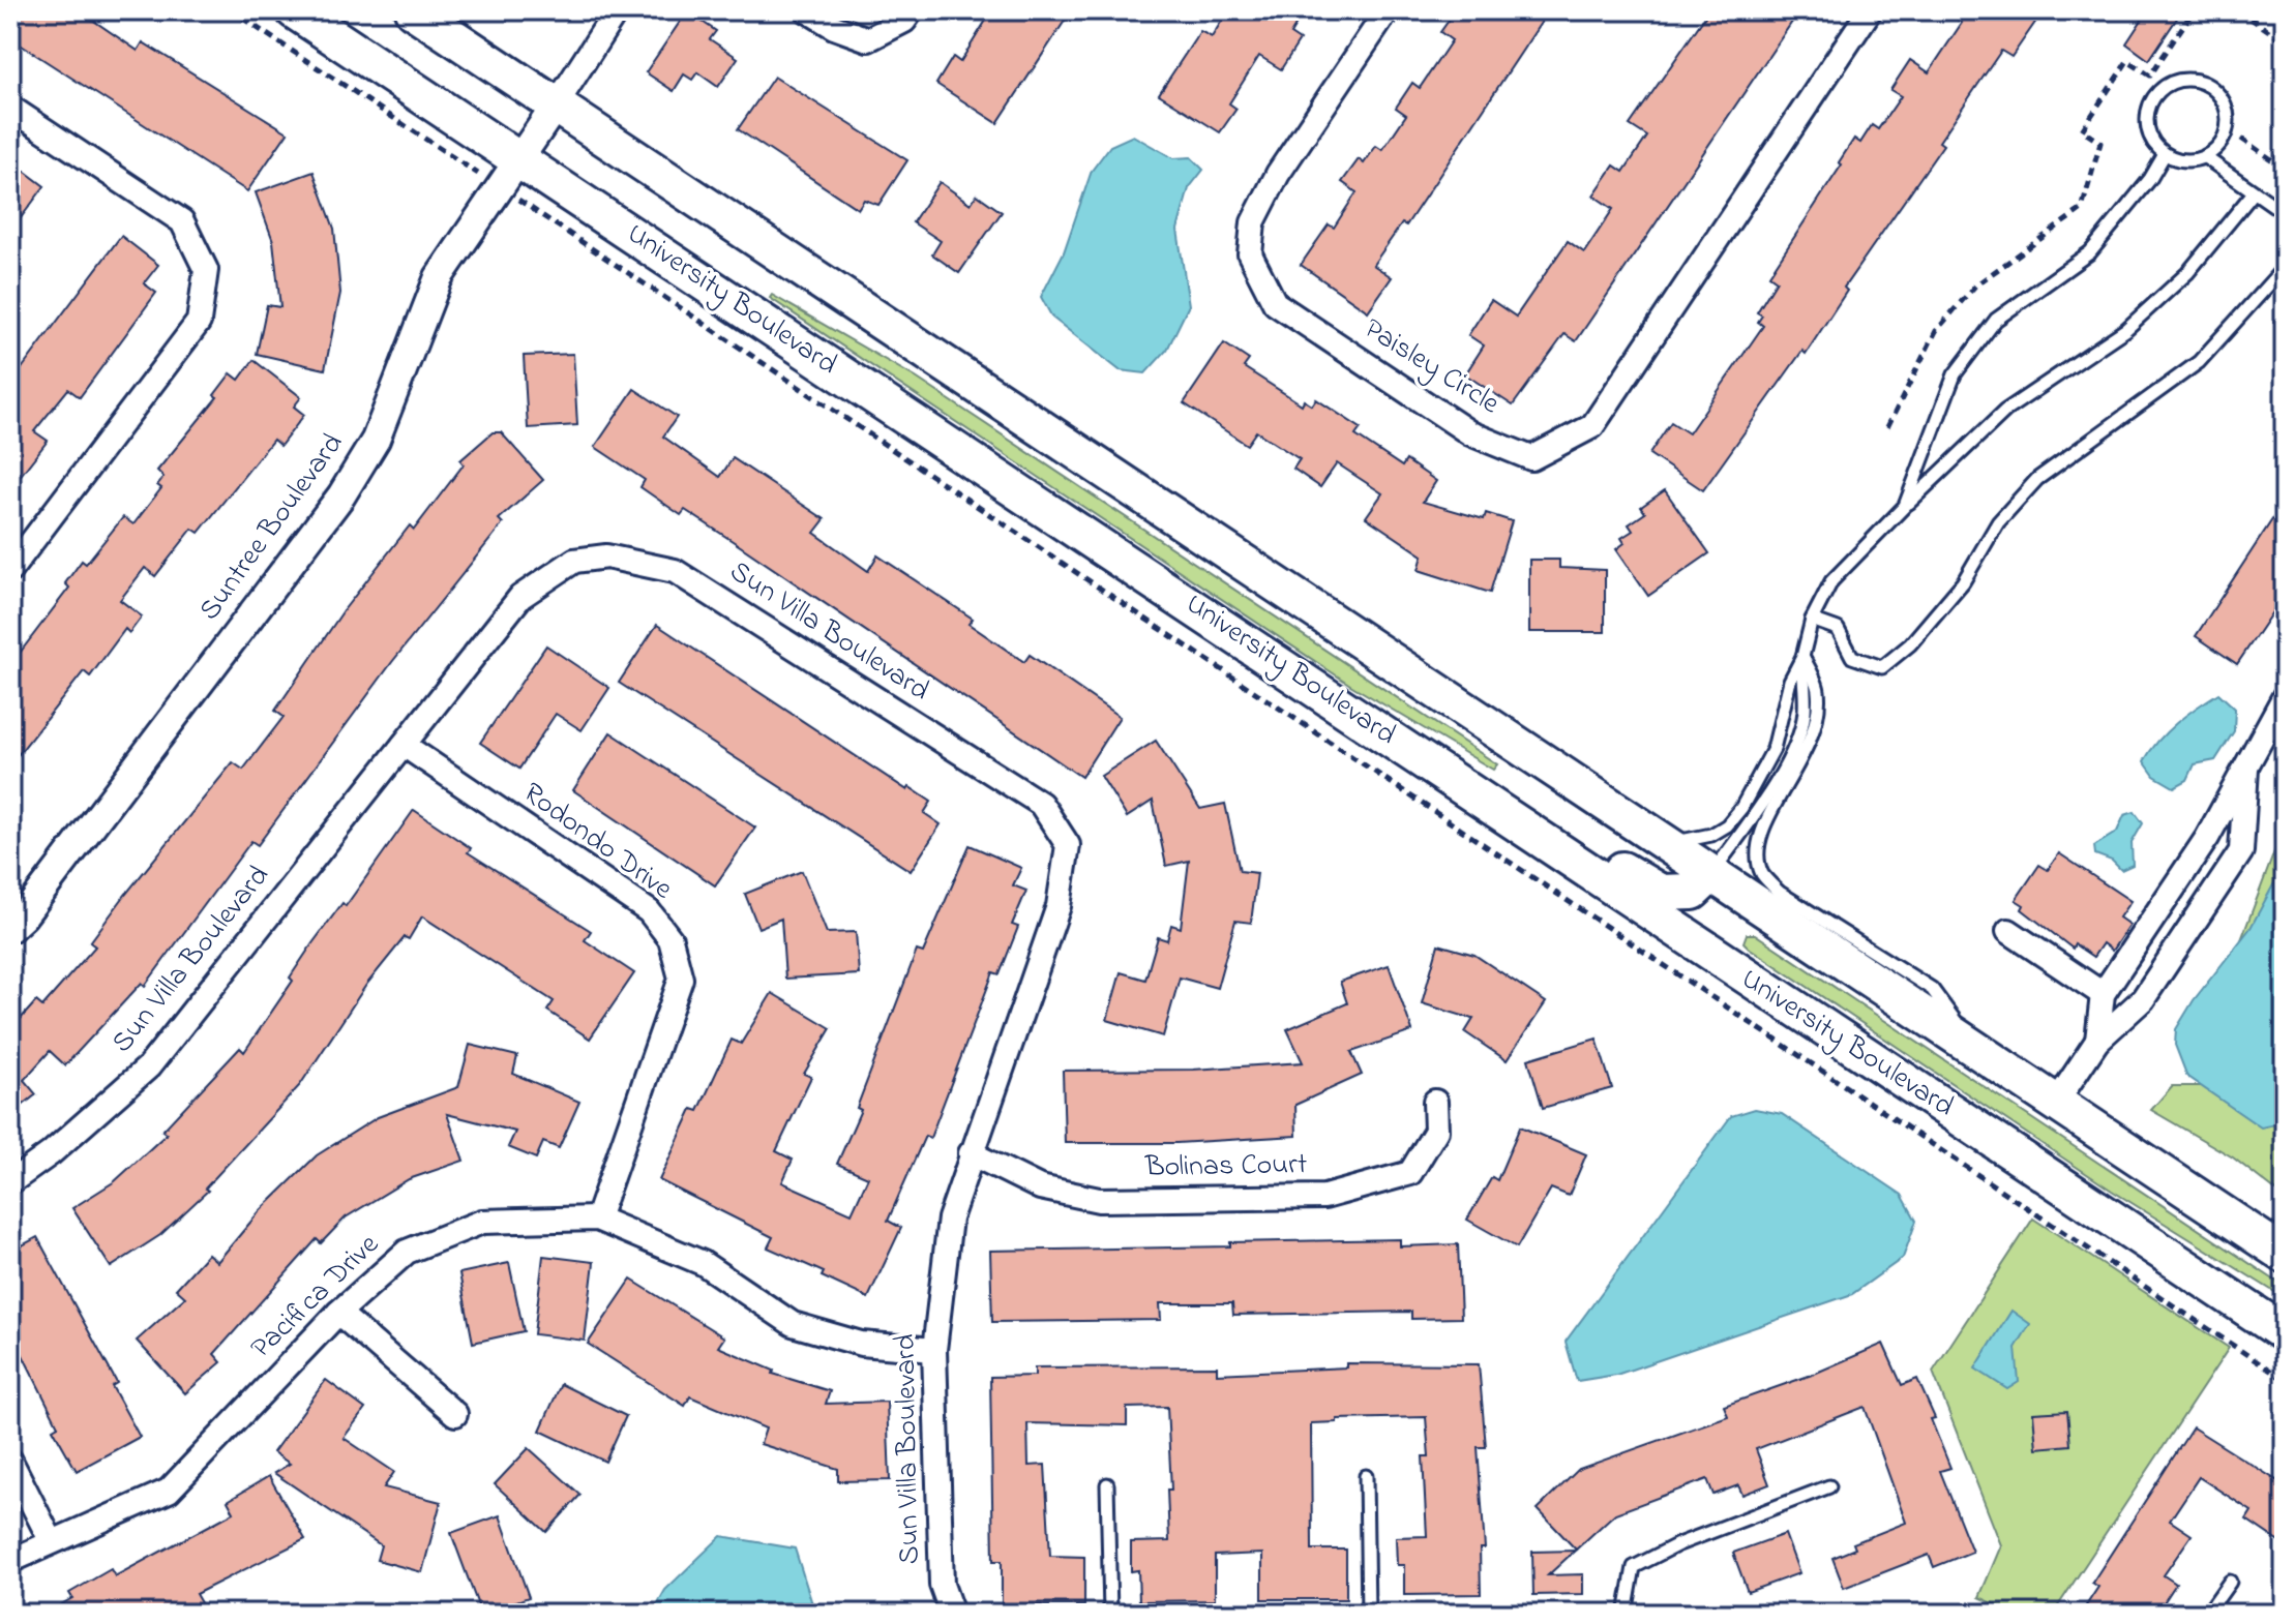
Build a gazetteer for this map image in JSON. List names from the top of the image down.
{
  "streets": {
    "main road": ["University Boulevard"],
    "street": [
      "Paisley Circle",
      "Suntree Boulevard",
      "Sun Villa Boulevard",
      "Rodondo Drive",
      "Bolinas Court",
      "Pacifica Drive"
    ]
  },
  "crossings": [
    ["University Boulevard", "Suntree Boulevard"],
    ["Sun Villa Boulevard", "Rodondo Drive"],
    ["Sun Villa Boulevard", "Bolinas Court"],
    ["Sun Villa Boulevard", "Pacifica Drive"],
    ["Rodondo Drive", "Pacifica Drive"]
  ]
}
